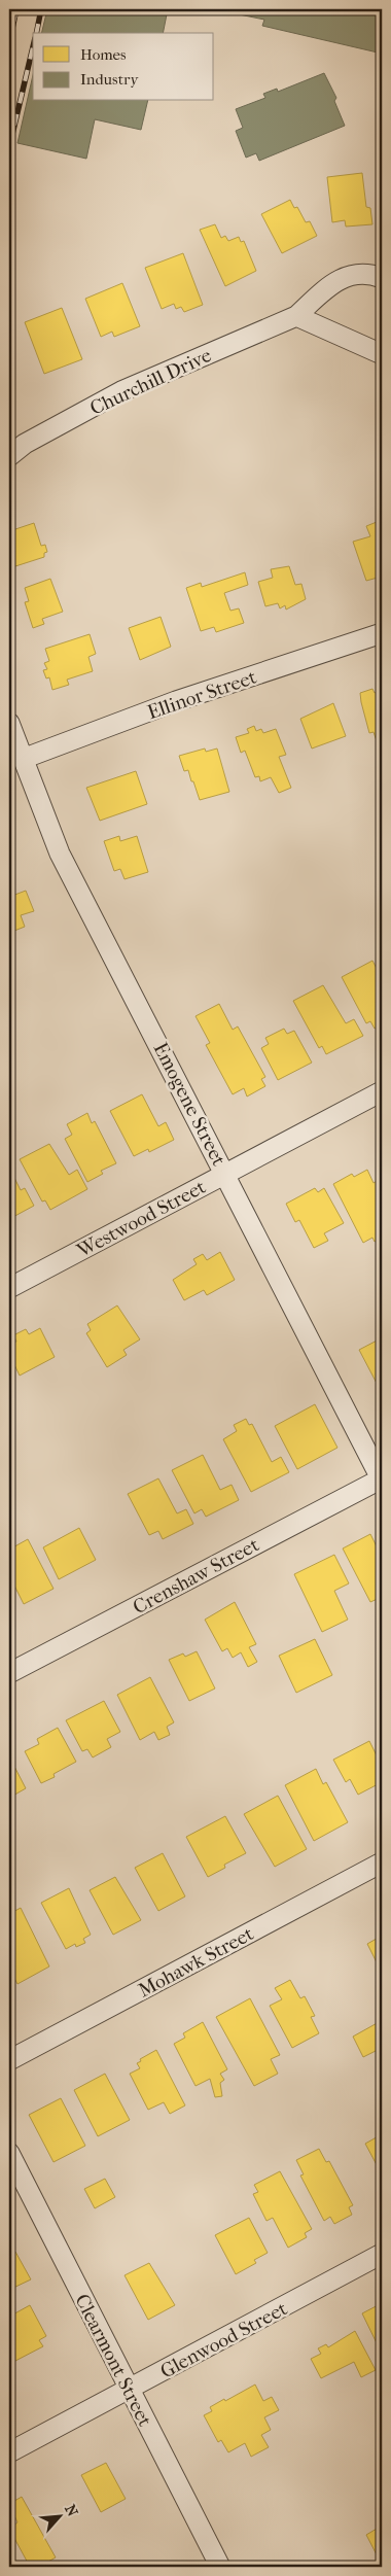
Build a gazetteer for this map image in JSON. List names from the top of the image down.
{
  "streets": {
    "street": [
      "Churchill Drive",
      "Ellinor Street",
      "Emogene Street",
      "Westwood Street",
      "Crenshaw Street",
      "Mohawk Street",
      "Glenwood Street",
      "Clearmont Street"
    ]
  },
  "crossings": [
    ["Ellinor Street", "Emogene Street"],
    ["Emogene Street", "Westwood Street"],
    ["Emogene Street", "Crenshaw Street"],
    ["Glenwood Street", "Clearmont Street"]
  ],
  "legend": ["Homes", "Industry"],
  "north": "top right"
}
